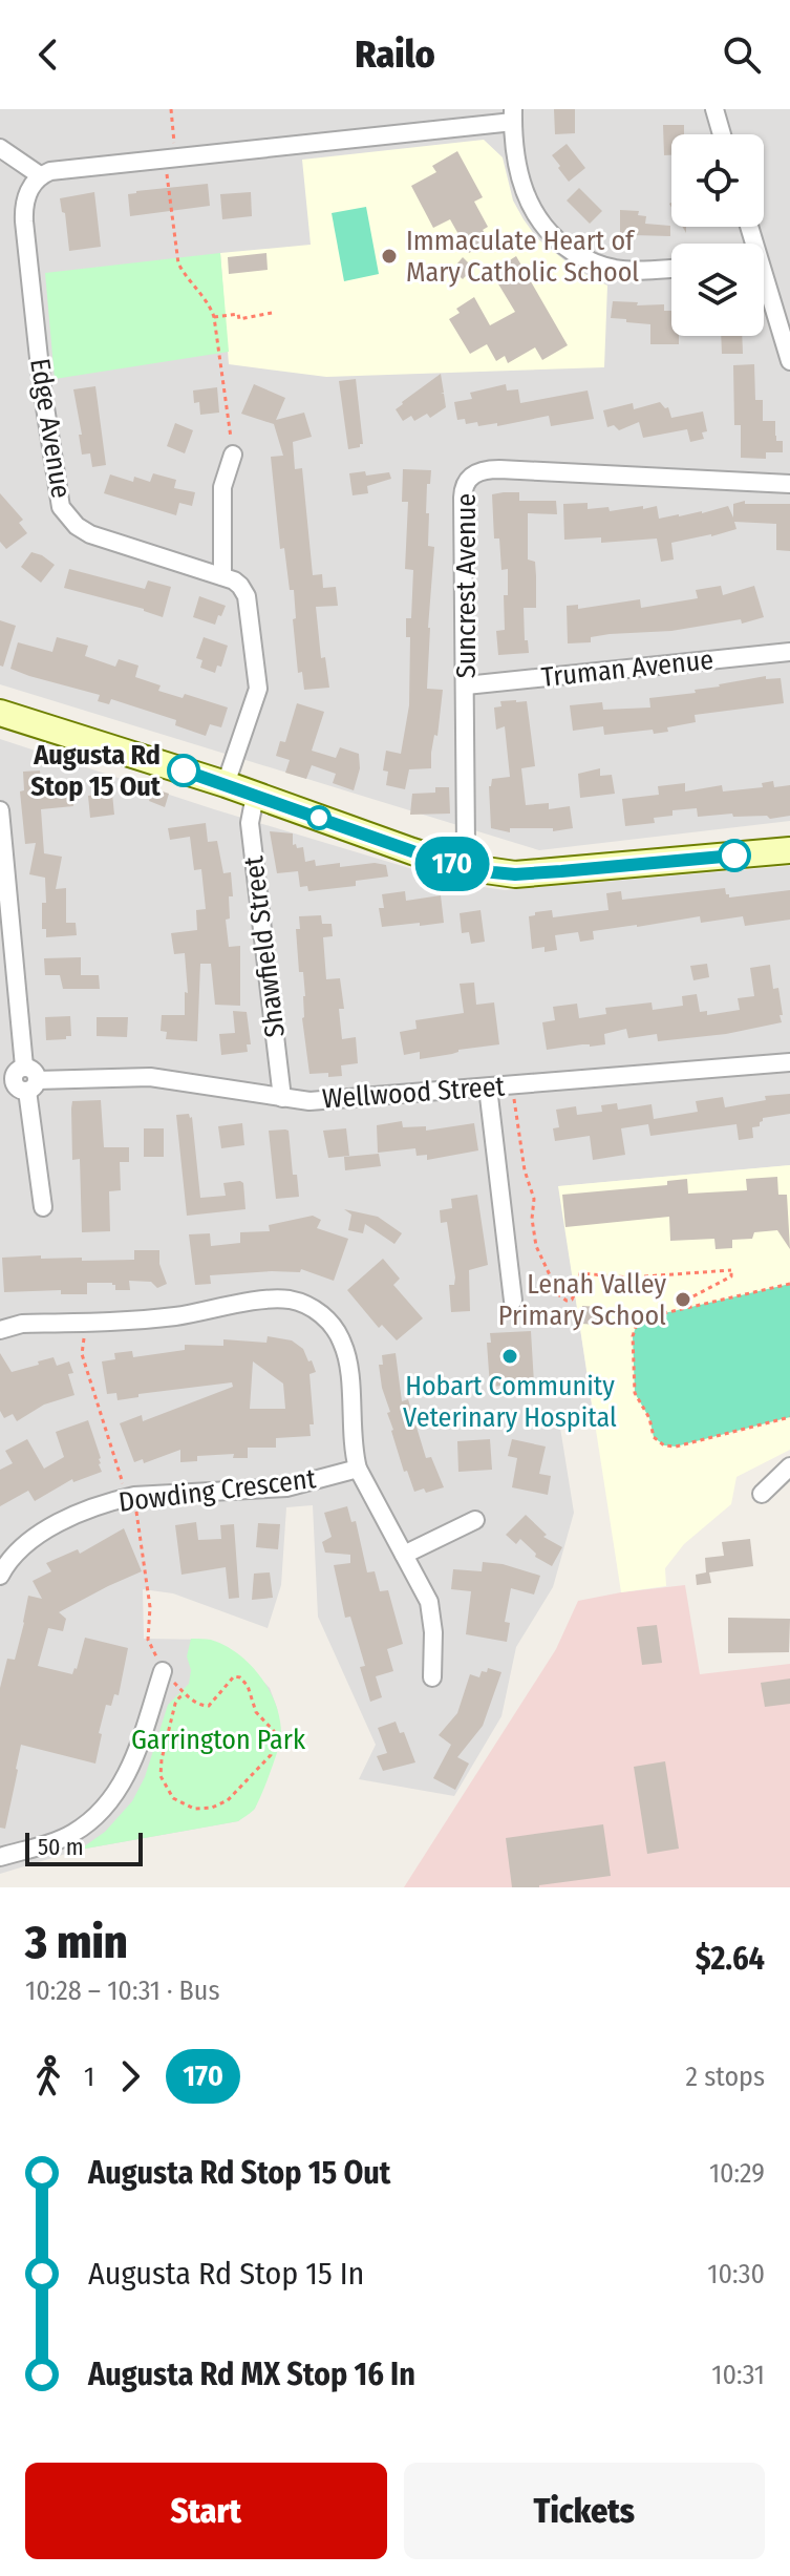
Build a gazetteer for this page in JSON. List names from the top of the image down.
{
  "streets": {
    "street": [
      "Edge Avenue",
      "Suncrest Avenue",
      "Truman Avenue",
      "Shawfield Street",
      "Wellwood Street",
      "Dowding Crescent"
    ]
  },
  "crossings": [
    ["Suncrest Avenue", "Truman Avenue"],
    ["Shawfield Street", "Wellwood Street"]
  ],
  "parks": ["Garrington Park"],
  "places": [
    "Immaculate Heart of Mary Catholic School",
    "Augusta Rd Stop 15 Out",
    "Lenah Valley Primary School",
    "Hobart Community Veterinary Hospital"
  ],
  "lines": ["bus line 170"],
  "scale_bar": "50 m",
  "page": {
    "header": "Railo",
    "on_map": "170",
    "scale": "50 m",
    "heading": ["3 min", "10:28 – 10:31 · Bus", "$2.64"],
    "legs": ["1", "170", "2 stops"],
    "list": [
      {
        "name": "Augusta Rd Stop 15 Out",
        "value": "10:29"
      },
      {
        "name": "Augusta Rd Stop 15 In",
        "value": "10:30"
      },
      {
        "name": "Augusta Rd MX Stop 16 In",
        "value": "10:31"
      }
    ],
    "buttons": ["Start", "Tickets"]
  }
}
